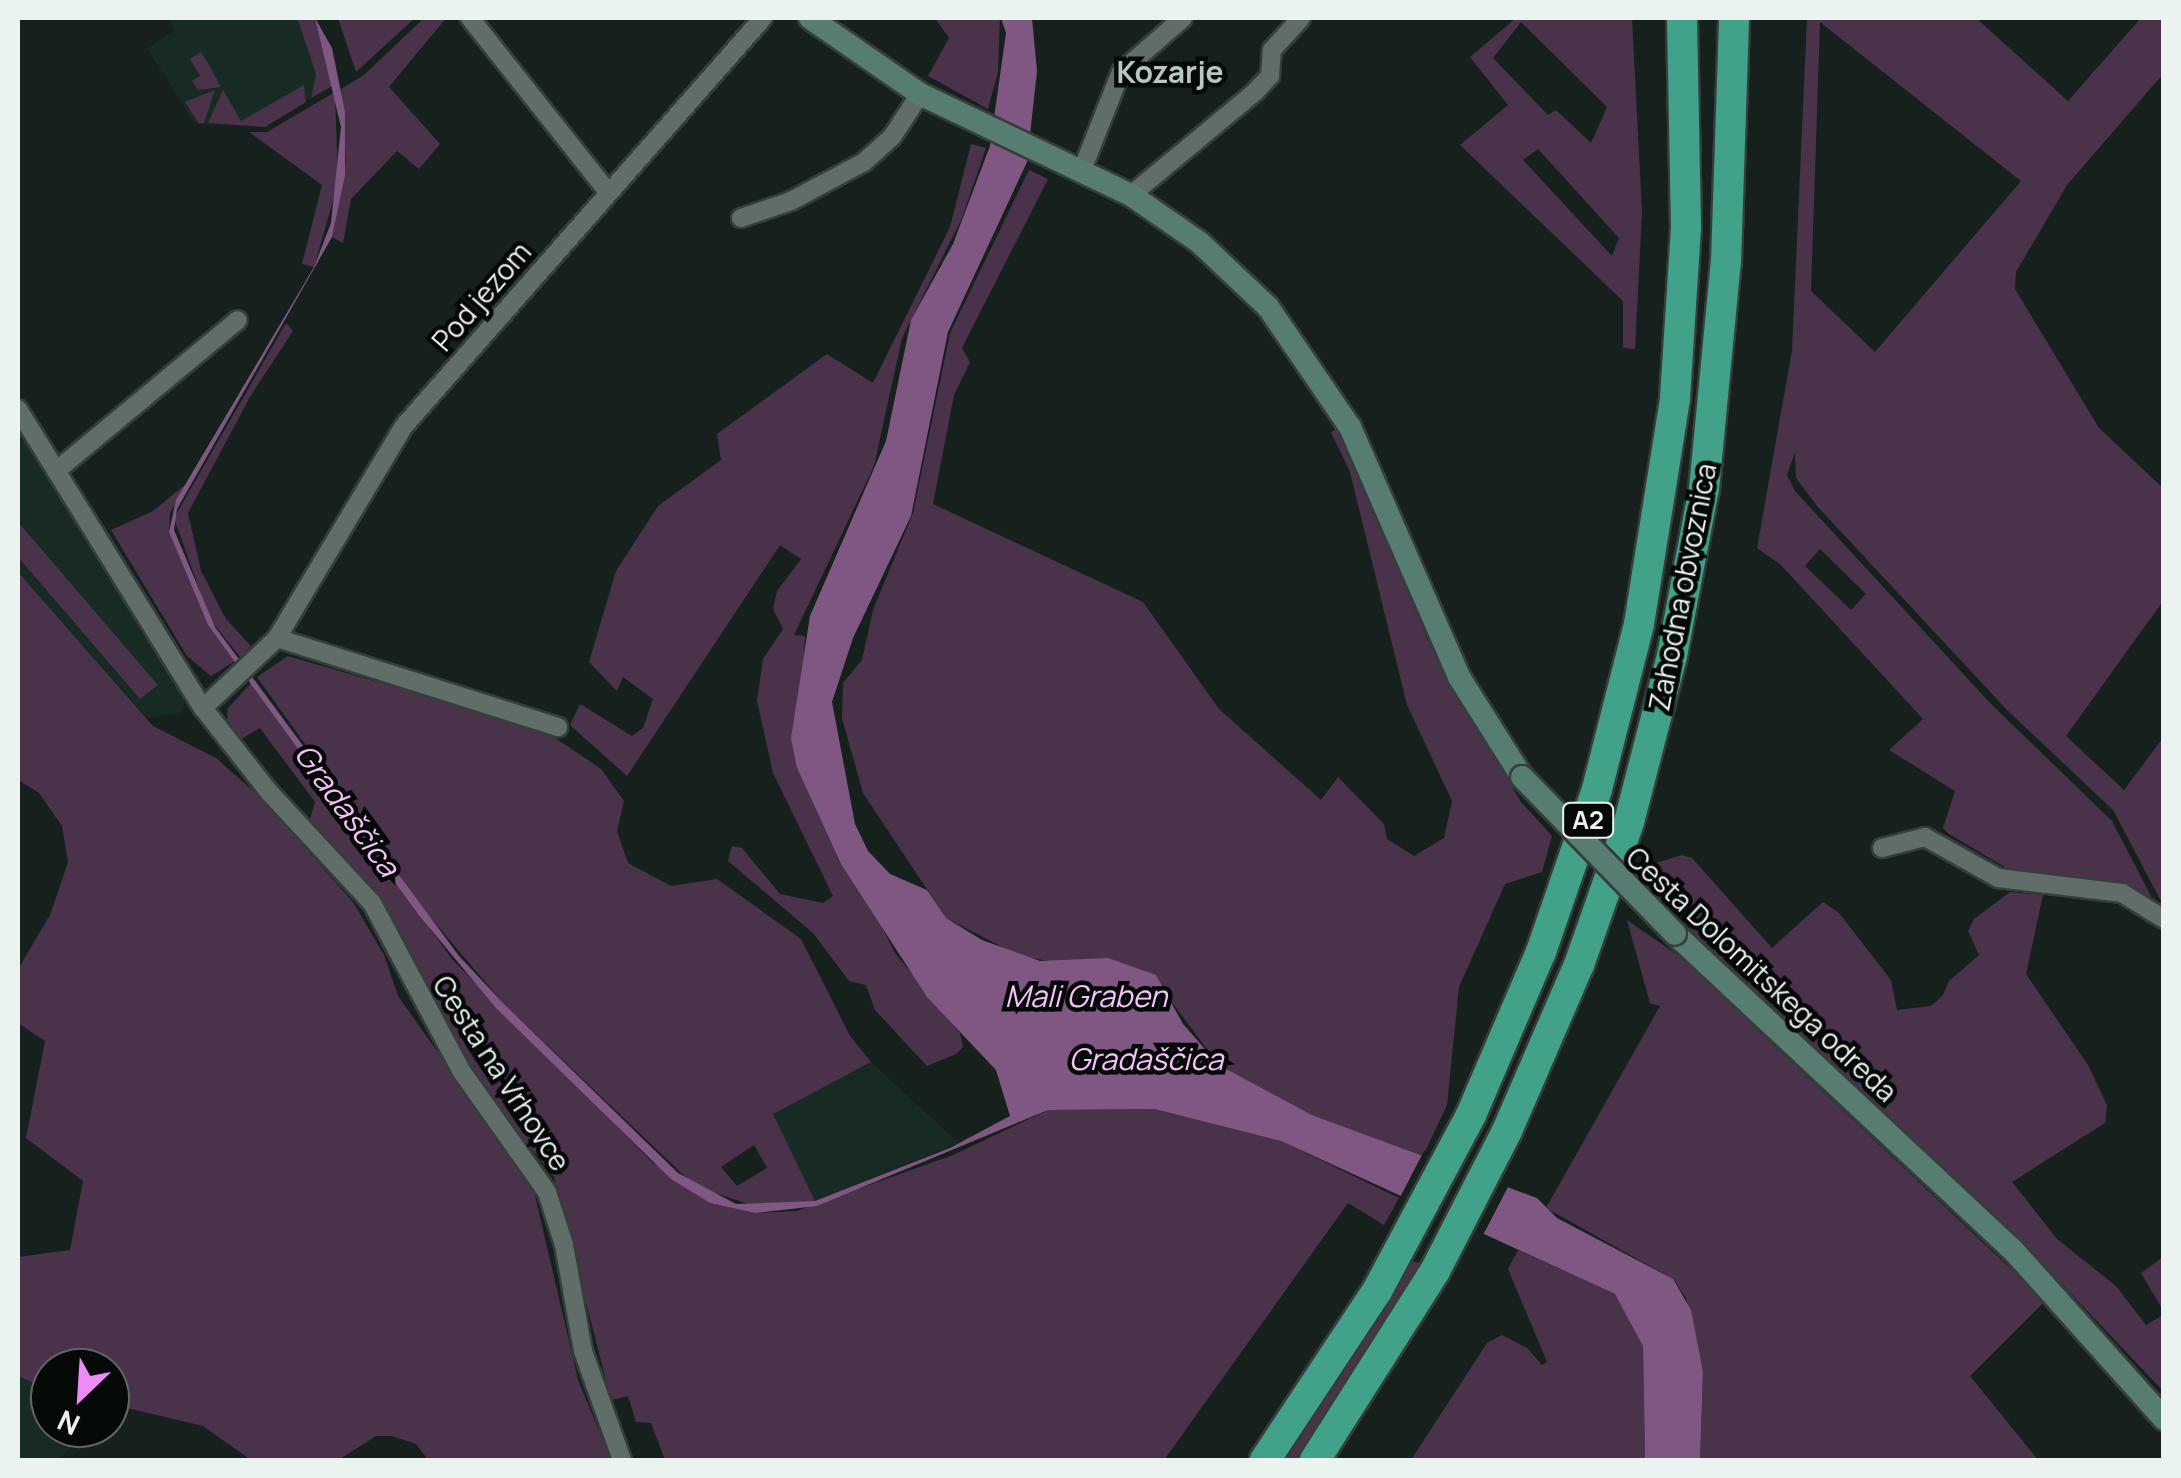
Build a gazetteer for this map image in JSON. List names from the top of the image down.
{
  "streets": {
    "highway": ["Zahodna obvoznica", "A2"],
    "street": ["Pod jezom", "Cesta Dolomitskega odreda", "Cesta na Vrhovce"]
  },
  "crossings": [
    ["Pod jezom", "Cesta na Vrhovce"]
  ],
  "districts": ["Kozarje"],
  "water": ["Gradaščica", "Mali Graben"],
  "north": "bottom left"
}
